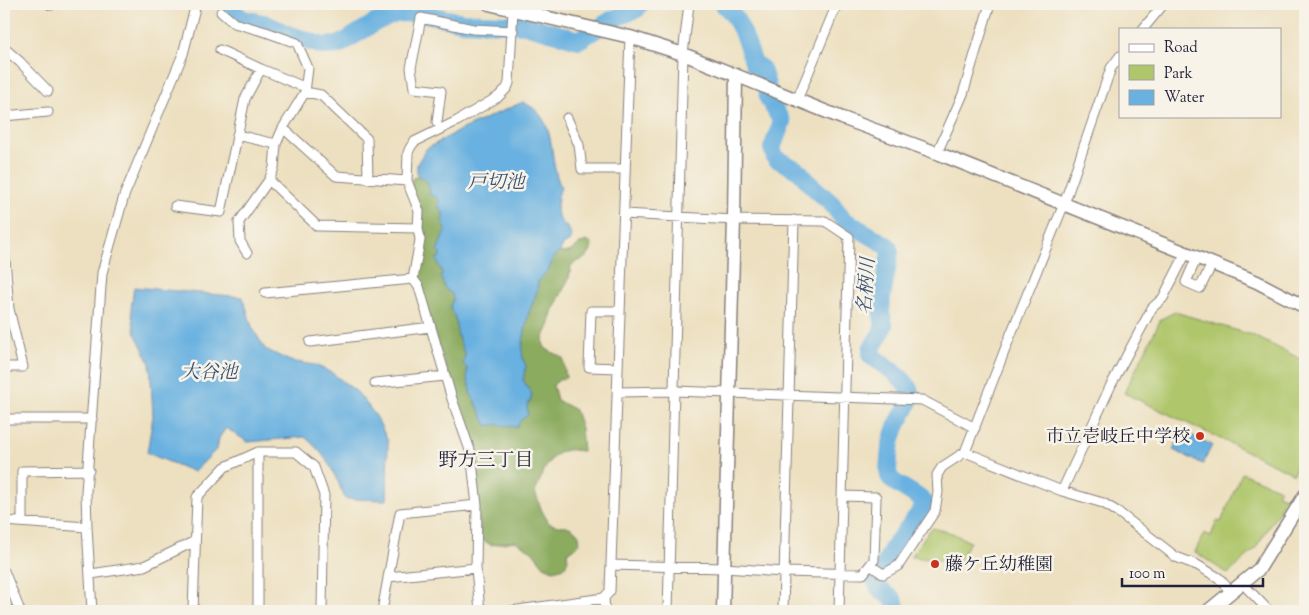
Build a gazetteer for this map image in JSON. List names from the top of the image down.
{
  "districts": ["野方三丁目"],
  "water": ["戸切池", "名柄川", "大谷池"],
  "places": ["市立壱岐丘中学校", "藤ケ丘幼稚園"],
  "legend": ["Road", "Park", "Water"],
  "scale_bar": "100 m"
}
